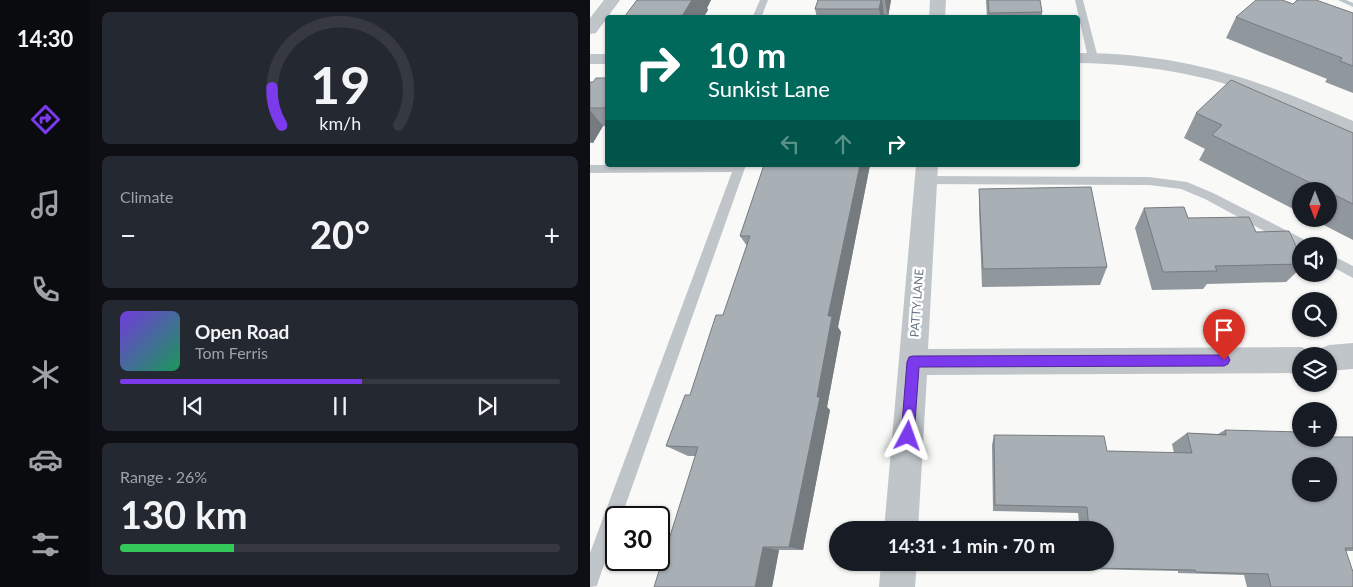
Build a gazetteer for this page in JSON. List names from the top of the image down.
{
  "streets": {
    "street": ["PATTY LANE"]
  },
  "north": "bottom",
  "page": {
    "tabs": "14:30",
    "turn": ["10 m", "Sunkist Lane"],
    "tile": [
      "Climate",
      ["Range · 26%", "130 km"]
    ],
    "map_buttons": ["+", "−"],
    "heat": ["−", "20°", "+"],
    "song": ["Open Road", "Tom Ferris"],
    "limit": "30",
    "trip": "14:31 · 1 min · 70 m",
    "gauge": ["19", "km/h"]
  }
}
